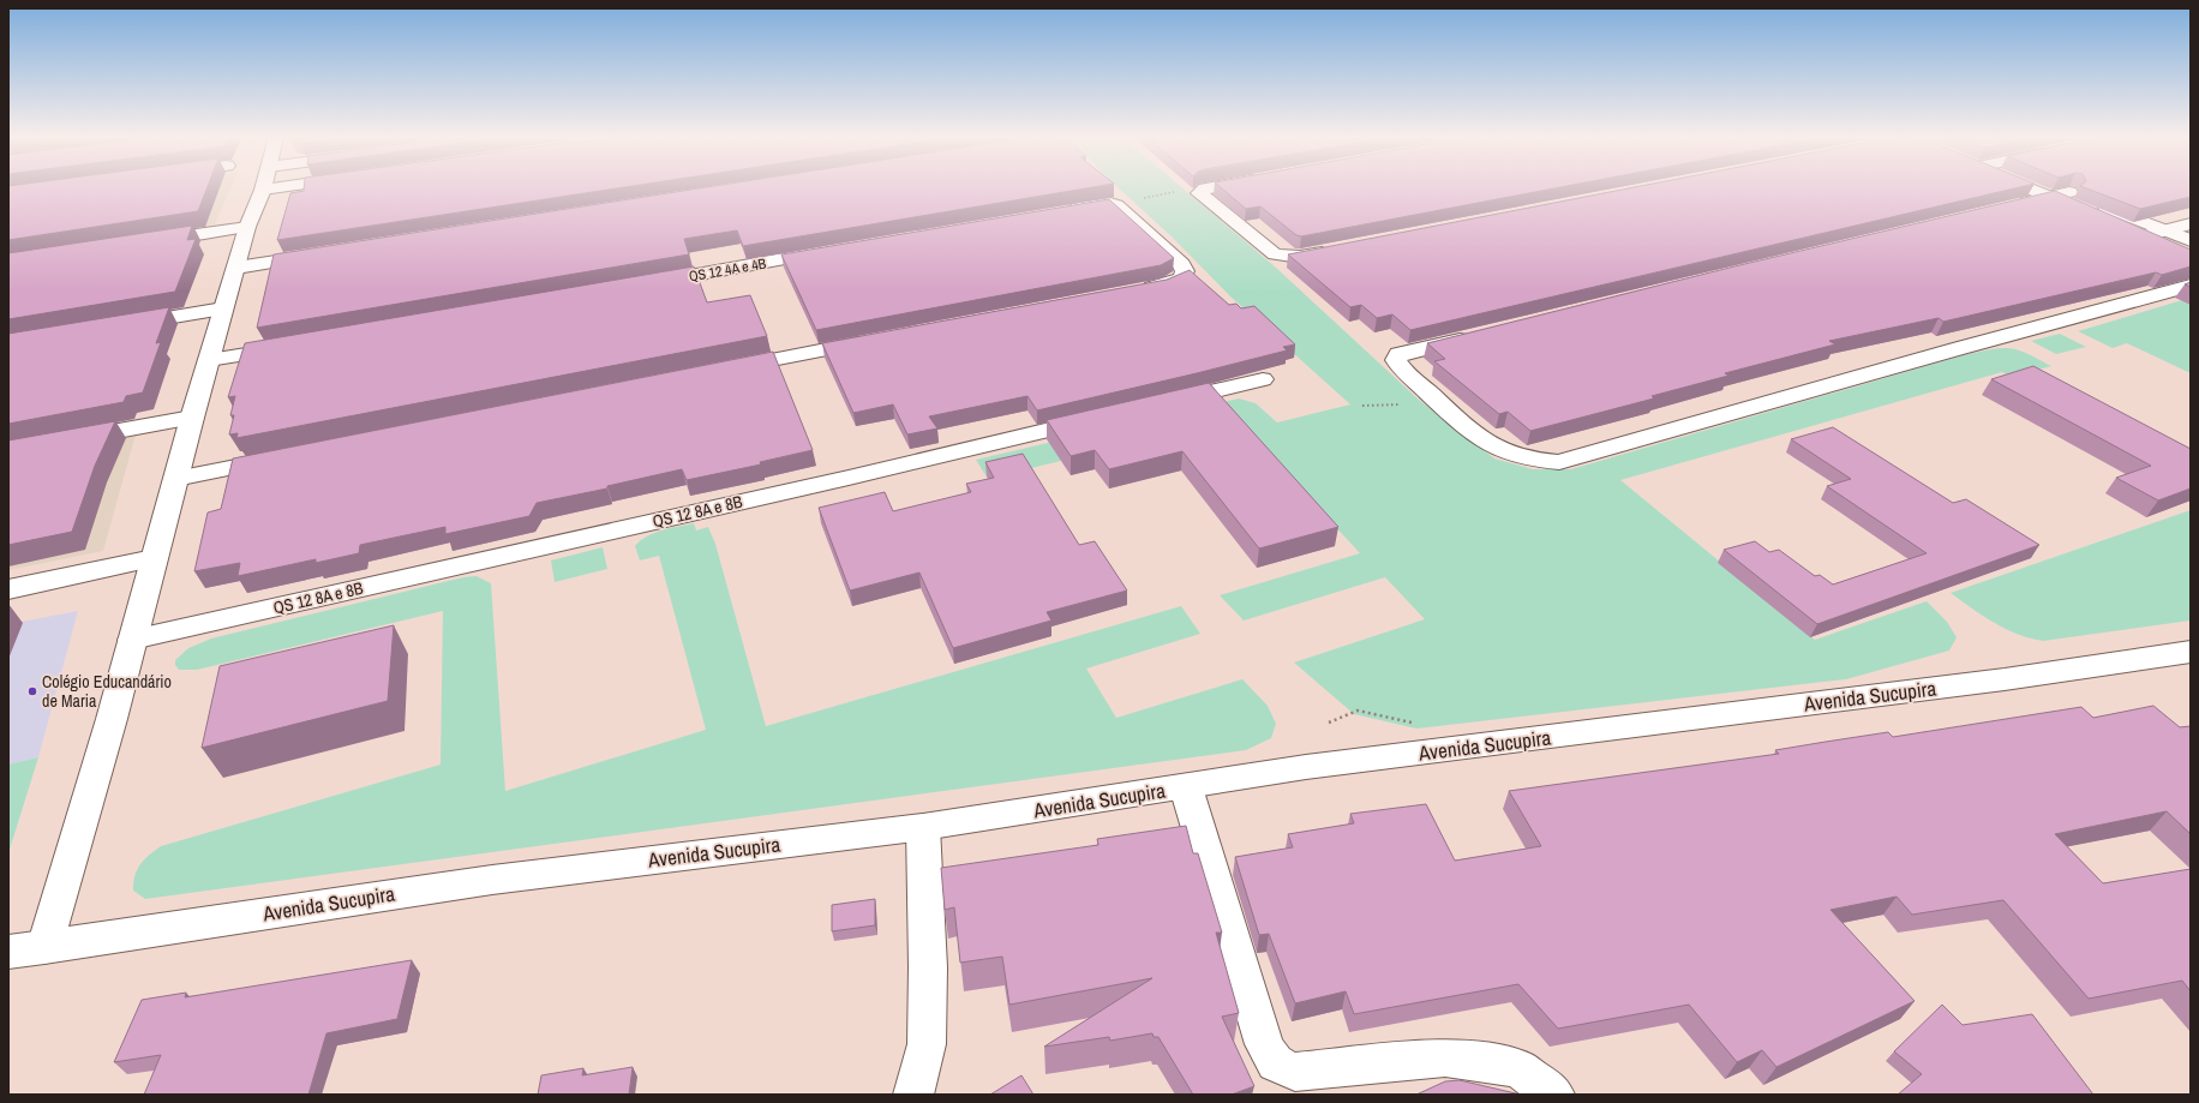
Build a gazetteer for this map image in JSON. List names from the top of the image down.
{
  "streets": {
    "street": ["QS 12 4A e 4B", "QS 12 8A e 8B", "Avenida Sucupira"]
  },
  "places": ["Colégio Educandário de Maria"]
}
